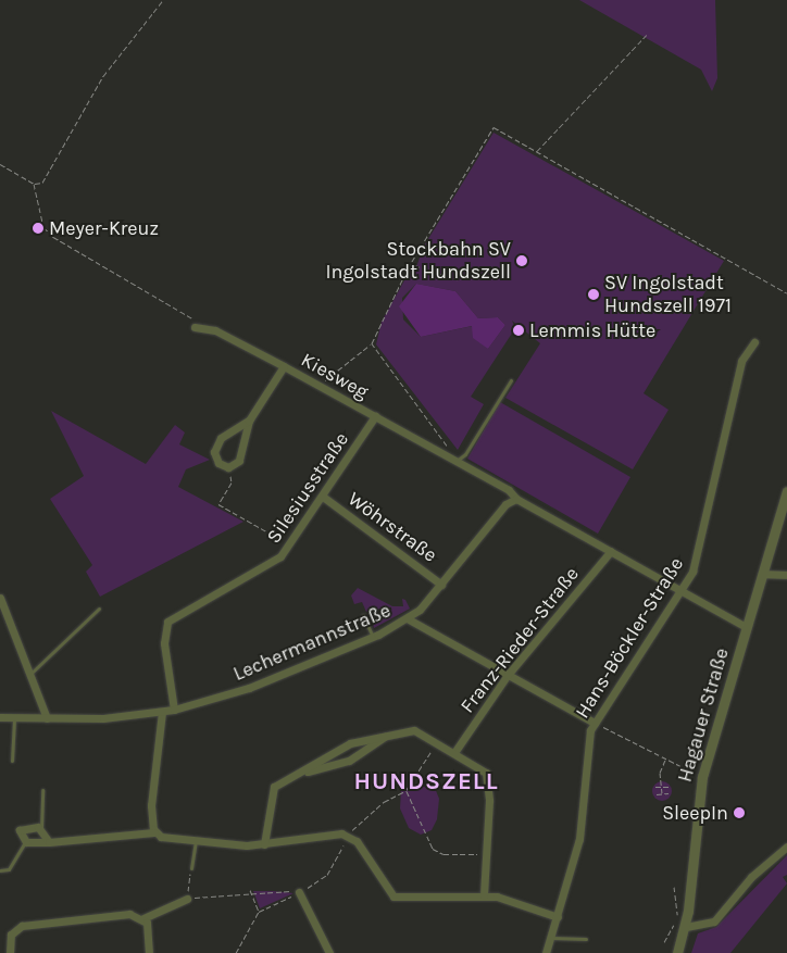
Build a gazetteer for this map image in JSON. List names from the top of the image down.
{
  "streets": {
    "street": [
      "Kiesweg",
      "Silesiusstraße",
      "Wöhrstraße",
      "Hans-Böckler-Straße",
      "Franz-Rieder-Straße",
      "Lechermannstraße",
      "Hagauer Straße"
    ]
  },
  "crossings": [
    ["Kiesweg", "Silesiusstraße"],
    ["Kiesweg", "Lechermannstraße"],
    ["Silesiusstraße", "Wöhrstraße"],
    ["Silesiusstraße", "Lechermannstraße"],
    ["Wöhrstraße", "Lechermannstraße"]
  ],
  "districts": ["HUNDSZELL"],
  "places": [
    "Meyer-Kreuz",
    "Stockbahn SV Ingolstadt Hundszell",
    "SV Ingolstadt Hundszell 1971",
    "Lemmis Hütte",
    "SleepIn"
  ]
}
